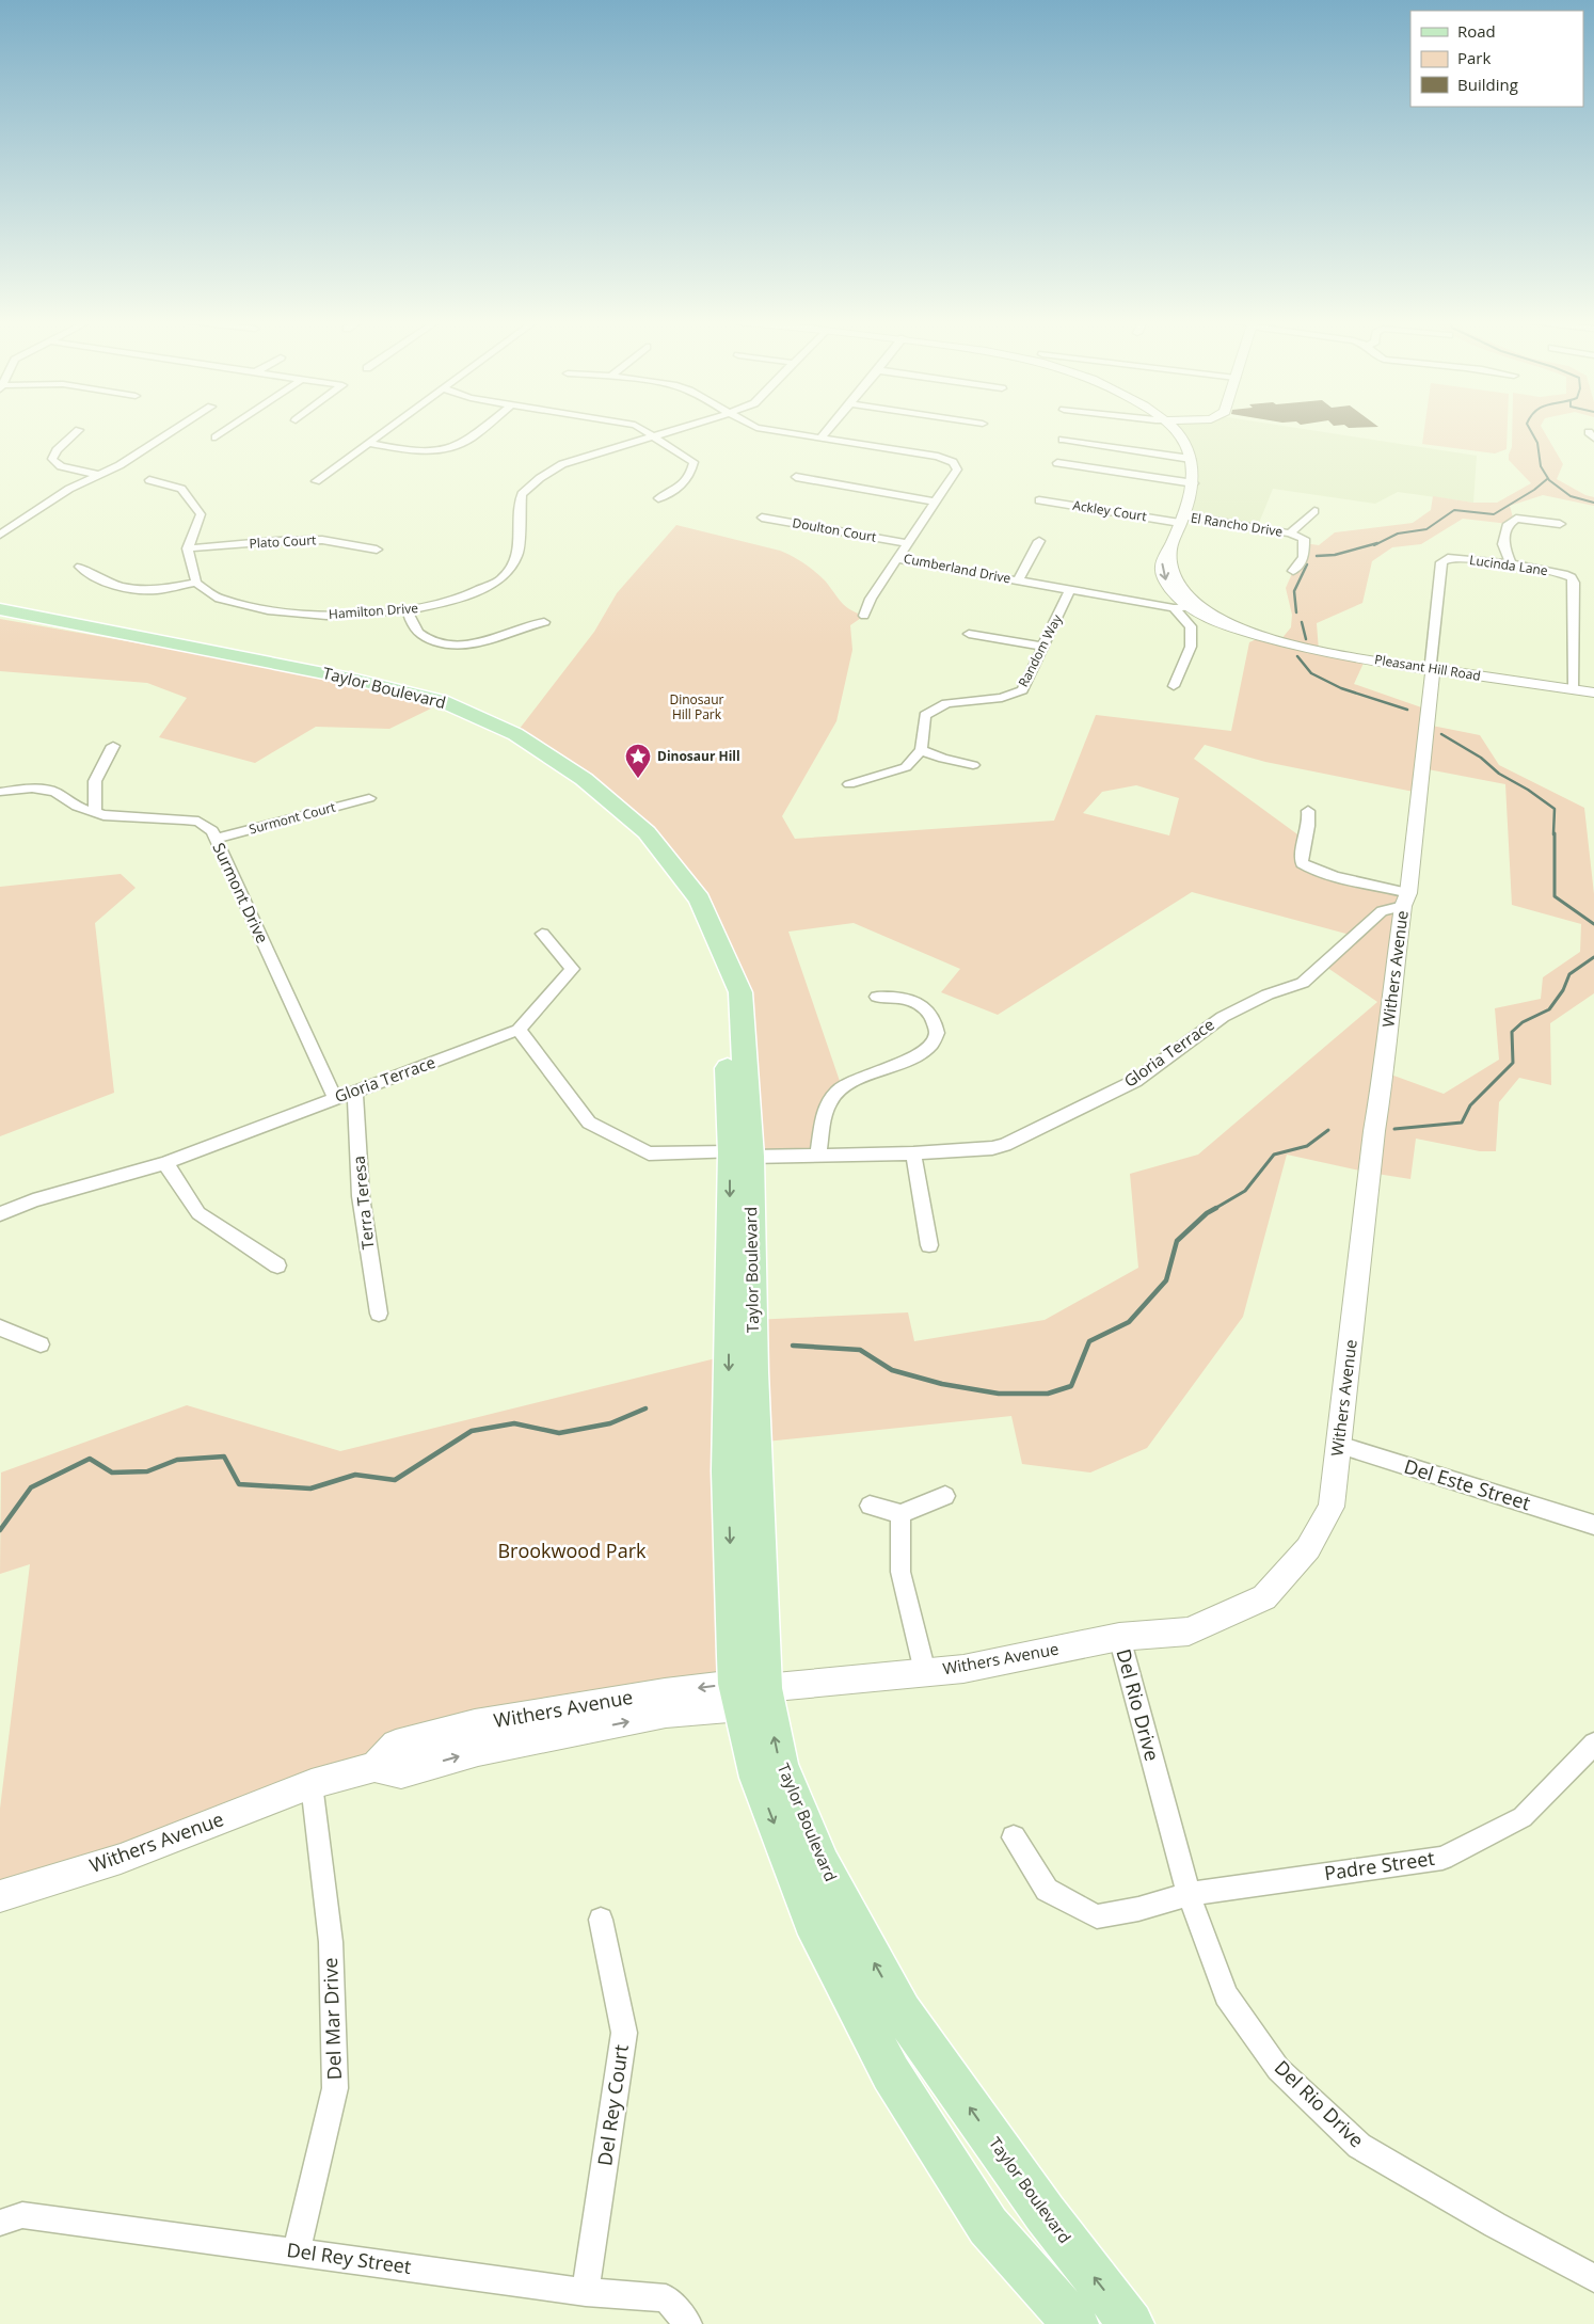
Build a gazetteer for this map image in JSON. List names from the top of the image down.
{
  "streets": {
    "main road": ["Taylor Boulevard"],
    "street": [
      "Ackley Court",
      "El Rancho Drive",
      "Doulton Court",
      "Plato Court",
      "Lucinda Lane",
      "Cumberland Drive",
      "Hamilton Drive",
      "Random Way",
      "Pleasant Hill Road",
      "Surmont Court",
      "Surmont Drive",
      "Withers Avenue",
      "Gloria Terrace",
      "Terra Teresa",
      "Del Este Street",
      "Del Rio Drive",
      "Padre Street",
      "Del Mar Drive",
      "Del Rey Court",
      "Del Rey Street"
    ]
  },
  "crossings": [
    ["Ackley Court", "El Rancho Drive"],
    ["Ackley Court", "Pleasant Hill Road"],
    ["El Rancho Drive", "Pleasant Hill Road"],
    ["Doulton Court", "Cumberland Drive"],
    ["Lucinda Lane", "Pleasant Hill Road"],
    ["Lucinda Lane", "Withers Avenue"],
    ["Cumberland Drive", "Random Way"],
    ["Cumberland Drive", "Pleasant Hill Road"],
    ["Pleasant Hill Road", "Withers Avenue"],
    ["Taylor Boulevard", "Withers Avenue"],
    ["Taylor Boulevard", "Gloria Terrace"],
    ["Surmont Court", "Surmont Drive"],
    ["Surmont Drive", "Gloria Terrace"],
    ["Withers Avenue", "Gloria Terrace"],
    ["Withers Avenue", "Del Este Street"],
    ["Withers Avenue", "Del Rio Drive"],
    ["Withers Avenue", "Del Mar Drive"],
    ["Gloria Terrace", "Terra Teresa"],
    ["Del Rio Drive", "Padre Street"],
    ["Del Mar Drive", "Del Rey Street"],
    ["Del Rey Court", "Del Rey Street"]
  ],
  "parks": ["Dinosaur Hill Park", "Brookwood Park"],
  "places": {
    "place": ["Dinosaur Hill"]
  },
  "legend": ["Road", "Park", "Building"]
}
